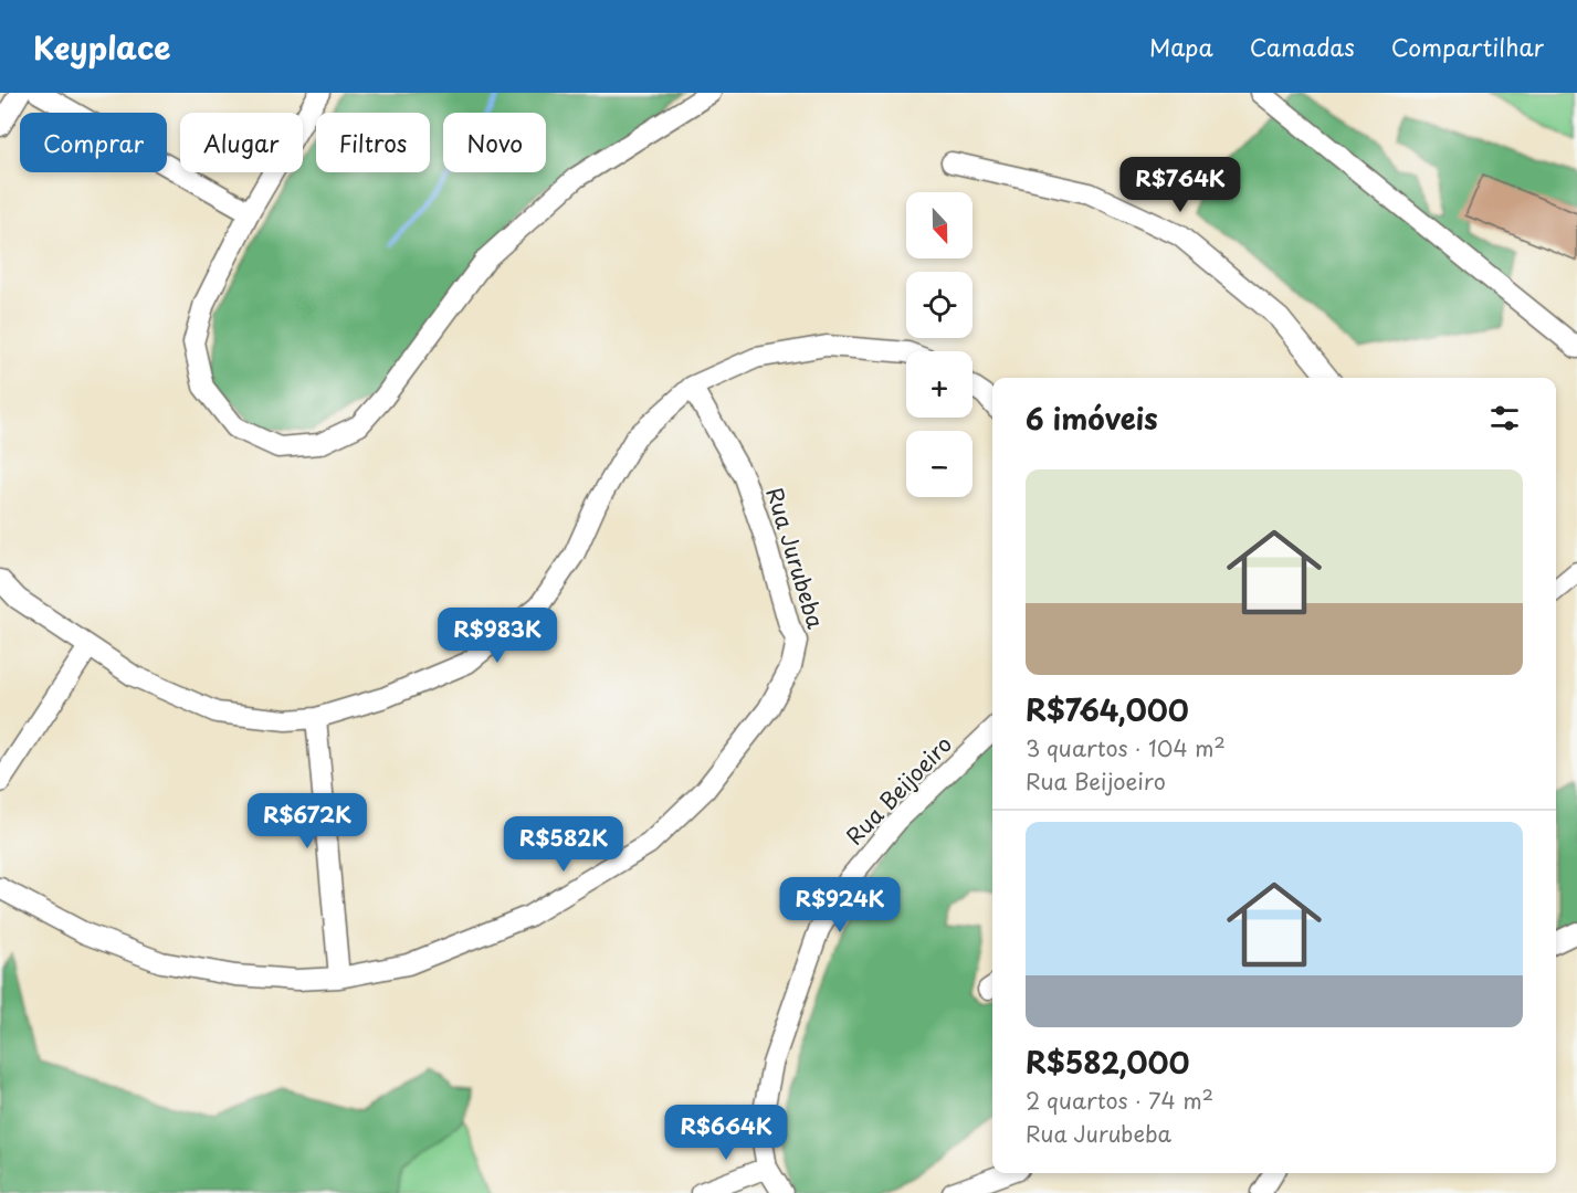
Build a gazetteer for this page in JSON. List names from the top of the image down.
{
  "streets": {
    "street": ["Rua Jurubeba", "Rua Beijoeiro"]
  },
  "north": "bottom",
  "page": {
    "header": "Keyplace",
    "nav": ["Mapa", "Camadas", "Compartilhar"],
    "chip": [
      "Comprar",
      "Alugar",
      "Filtros",
      "Novo"
    ],
    "price": [
      "R$764K",
      "R$983K",
      "R$672K",
      "R$582K",
      "R$924K",
      "R$664K"
    ],
    "map_buttons": ["+", "−"],
    "heading": "6 imóveis",
    "list": [
      {
        "name": "R$764,000",
        "note": "3 quartos · 104 m² · Rua Beijoeiro"
      },
      {
        "name": "R$582,000",
        "note": "2 quartos · 74 m² · Rua Jurubeba"
      }
    ]
  }
}
